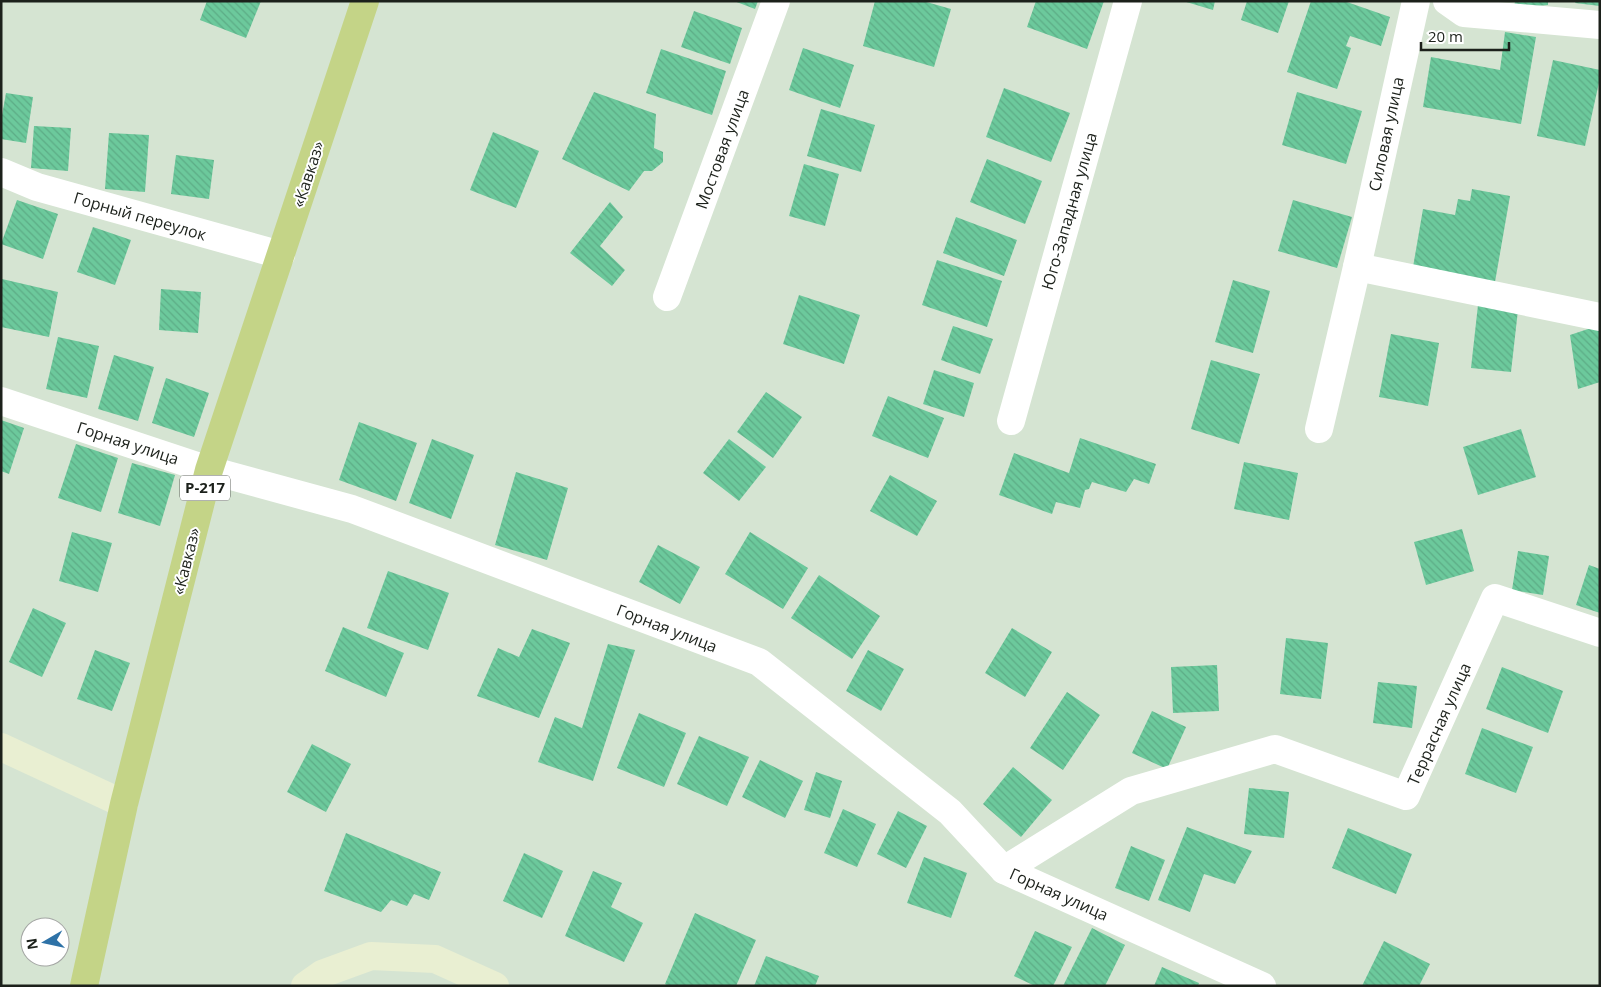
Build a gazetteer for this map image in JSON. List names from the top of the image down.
{
  "streets": {
    "highway": ["«Кавказ»", "Р-217"],
    "street": [
      "Силовая улица",
      "Мостовая улица",
      "Юго-Западная улица",
      "Горный переулок",
      "Горная улица",
      "Террасная улица"
    ]
  },
  "crossings": [
    ["«Кавказ»", "Горный переулок"],
    ["«Кавказ»", "Горная улица"],
    ["Горная улица", "Террасная улица"]
  ],
  "scale_bar": "20 m",
  "north": "left"
}
